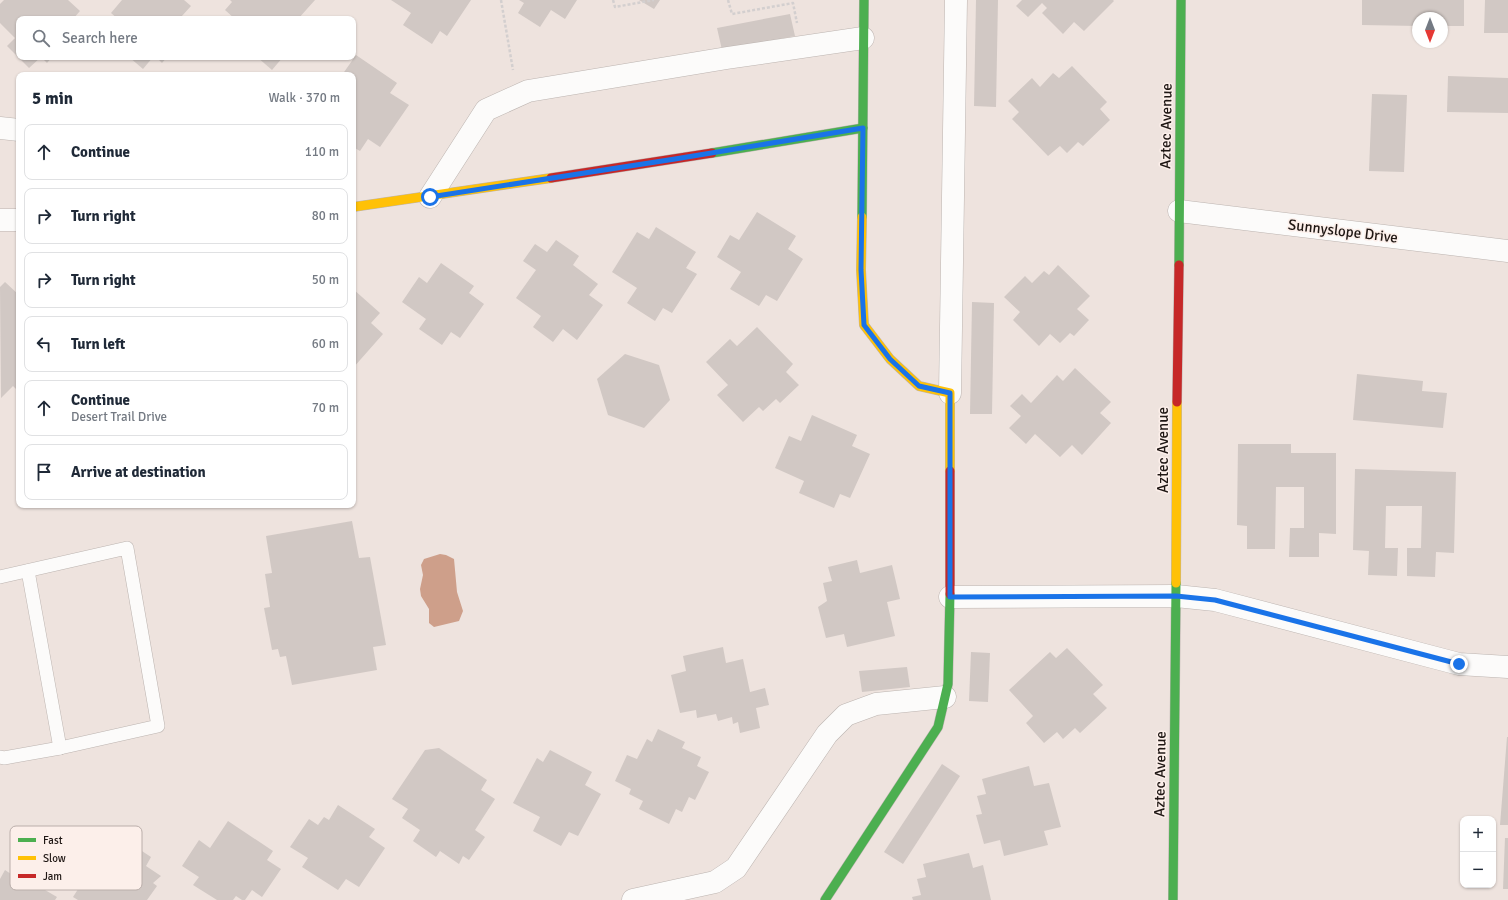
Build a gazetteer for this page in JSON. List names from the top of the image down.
{
  "streets": {
    "street": ["Aztec Avenue", "Sunnyslope Drive"]
  },
  "crossings": [
    ["Aztec Avenue", "Sunnyslope Drive"]
  ],
  "legend": ["Fast", "Slow", "Jam"],
  "north": "bottom",
  "page": {
    "search": "Search here",
    "heading": ["5 min", "Walk · 370 m"],
    "list": [
      ["Continue", "110 m"],
      ["Turn right", "80 m"],
      ["Turn right", "50 m"],
      ["Turn left", "60 m"],
      ["Continue", "Desert Trail Drive", "70 m"],
      "Arrive at destination"
    ],
    "map_buttons": ["+", "−"]
  }
}
